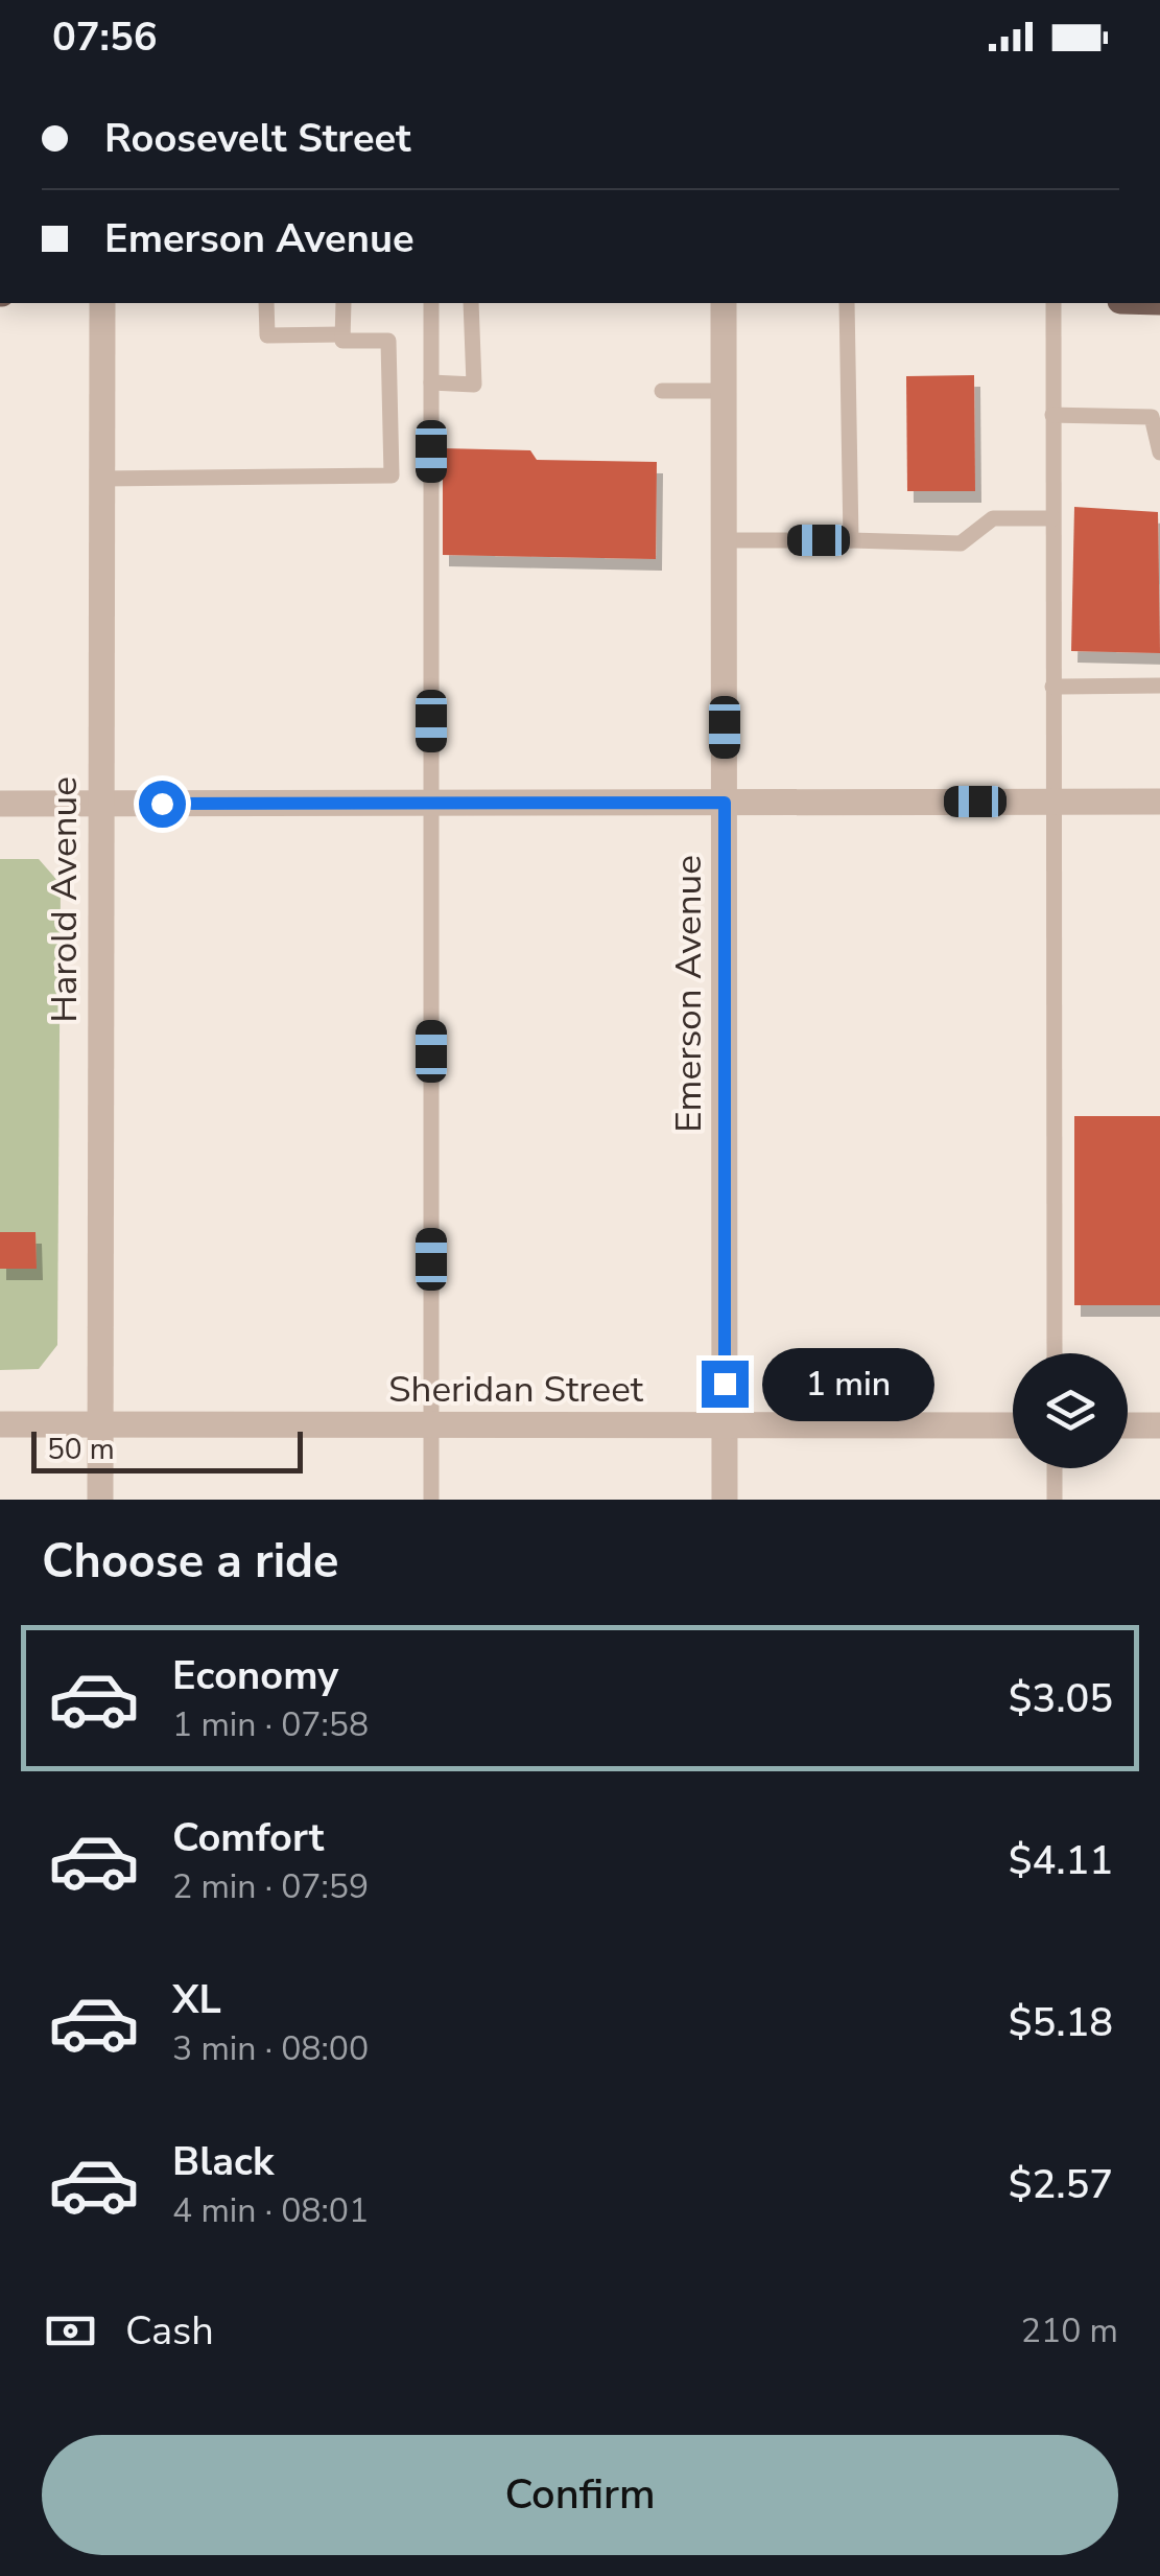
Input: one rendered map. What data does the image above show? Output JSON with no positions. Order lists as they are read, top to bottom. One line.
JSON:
{"streets":{"street":["Harold Avenue","Emerson Avenue","Sheridan Street"]},"crossings":[["Harold Avenue","Sheridan Street"],["Emerson Avenue","Sheridan Street"]],"scale_bar":"50 m","page":{"status":"07:56","banner":["Roosevelt Street","Emerson Avenue"],"bubble":"1 min","scale":"50 m","heading":"Choose a ride","list":[{"name":"Economy","note":"1 min · 07:58","value":"$3.05"},{"name":"Comfort","note":"2 min · 07:59","value":"$4.11"},{"name":"XL","note":"3 min · 08:00","value":"$5.18"},{"name":"Black","note":"4 min · 08:01","value":"$2.57"}],"pay":["Cash","210 m"],"buttons":"Confirm"}}
